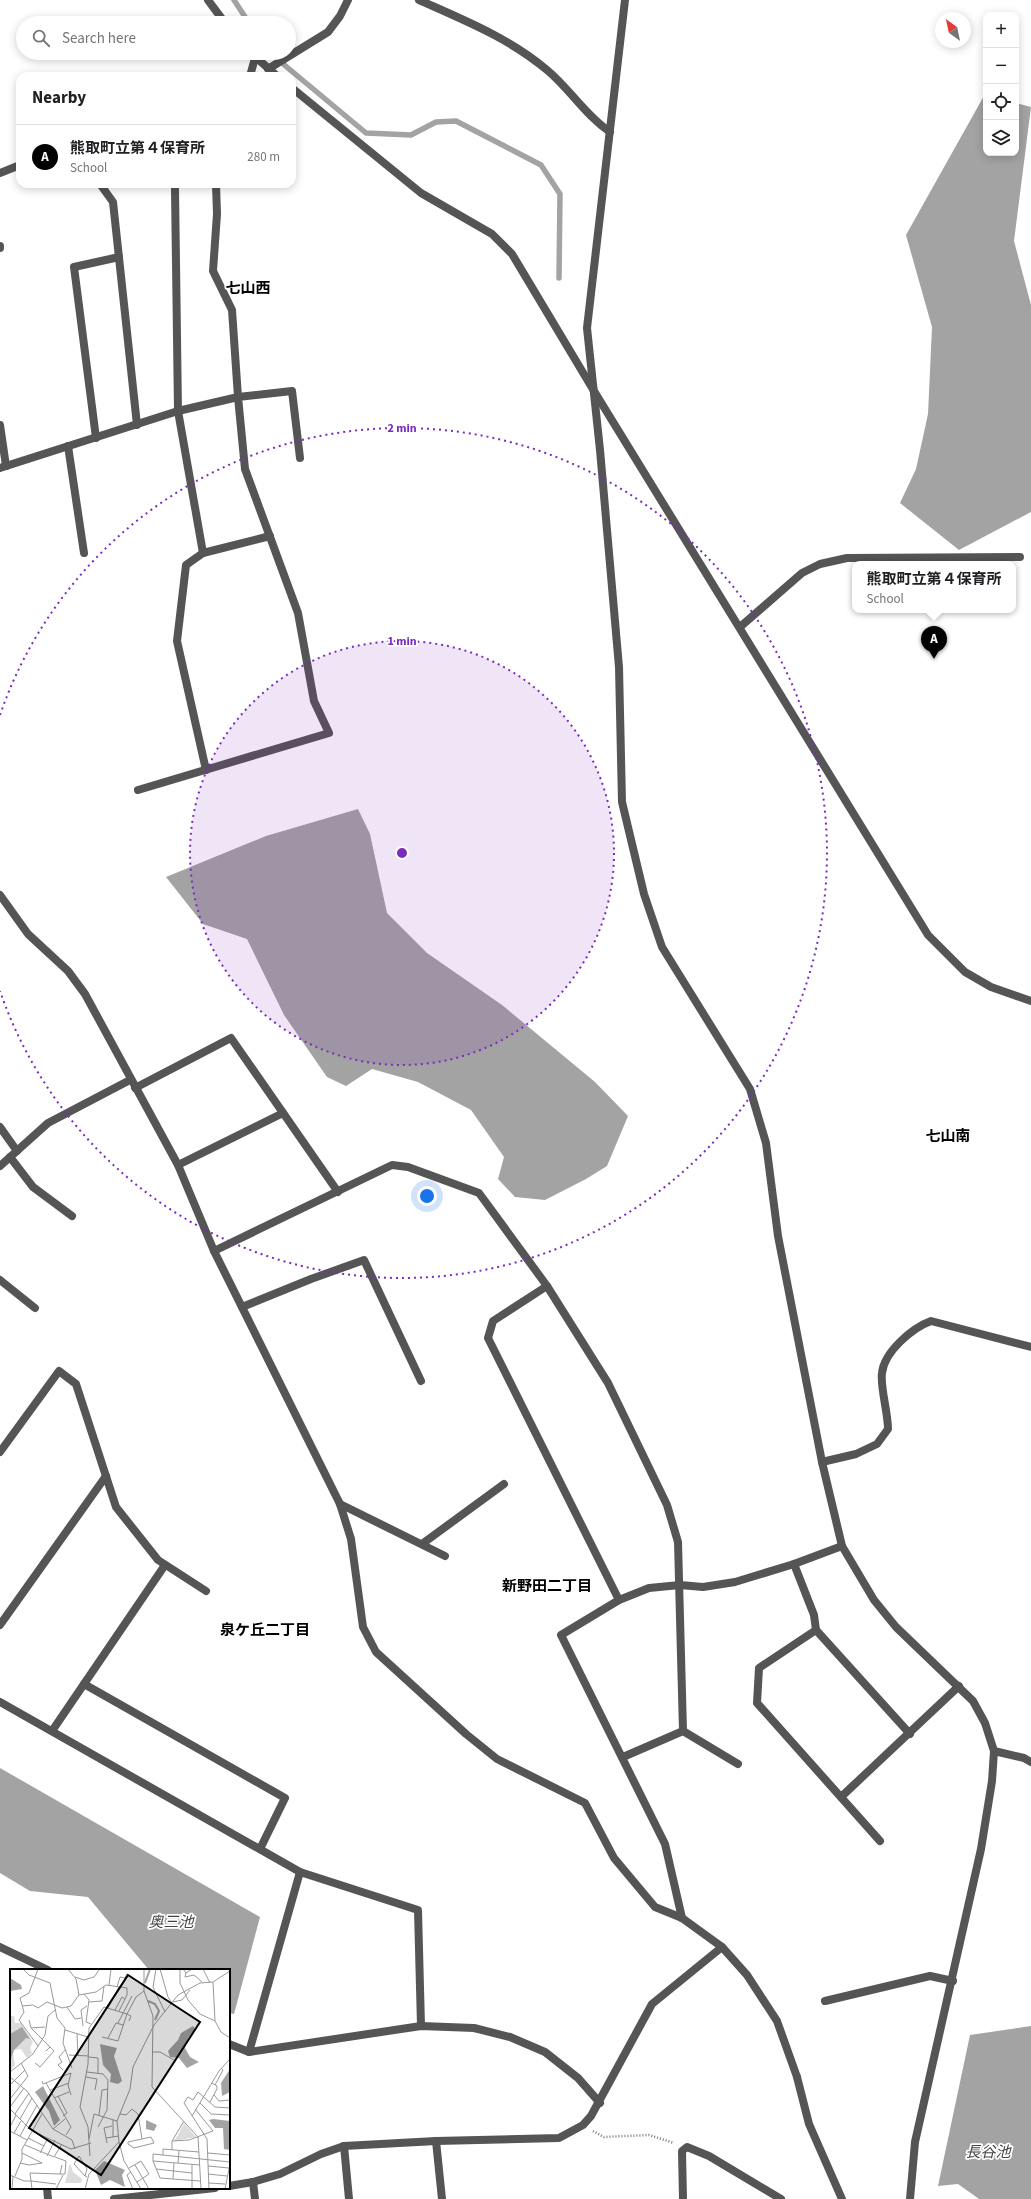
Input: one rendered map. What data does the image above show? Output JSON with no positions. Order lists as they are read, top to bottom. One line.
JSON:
{"districts":["七山西","七山南","新野田二丁目","泉ケ丘二丁目"],"water":["奥三池","長谷池"],"north":"top left","page":{"map_buttons":["+","−"],"search":"Search here","heading":"Nearby","list":[{"mark":"A","name":"熊取町立第４保育所","note":"School","value":"280 m"}],"popup":["熊取町立第４保育所","School"],"pins":"A"},"rings":["2 min","1 min"]}
